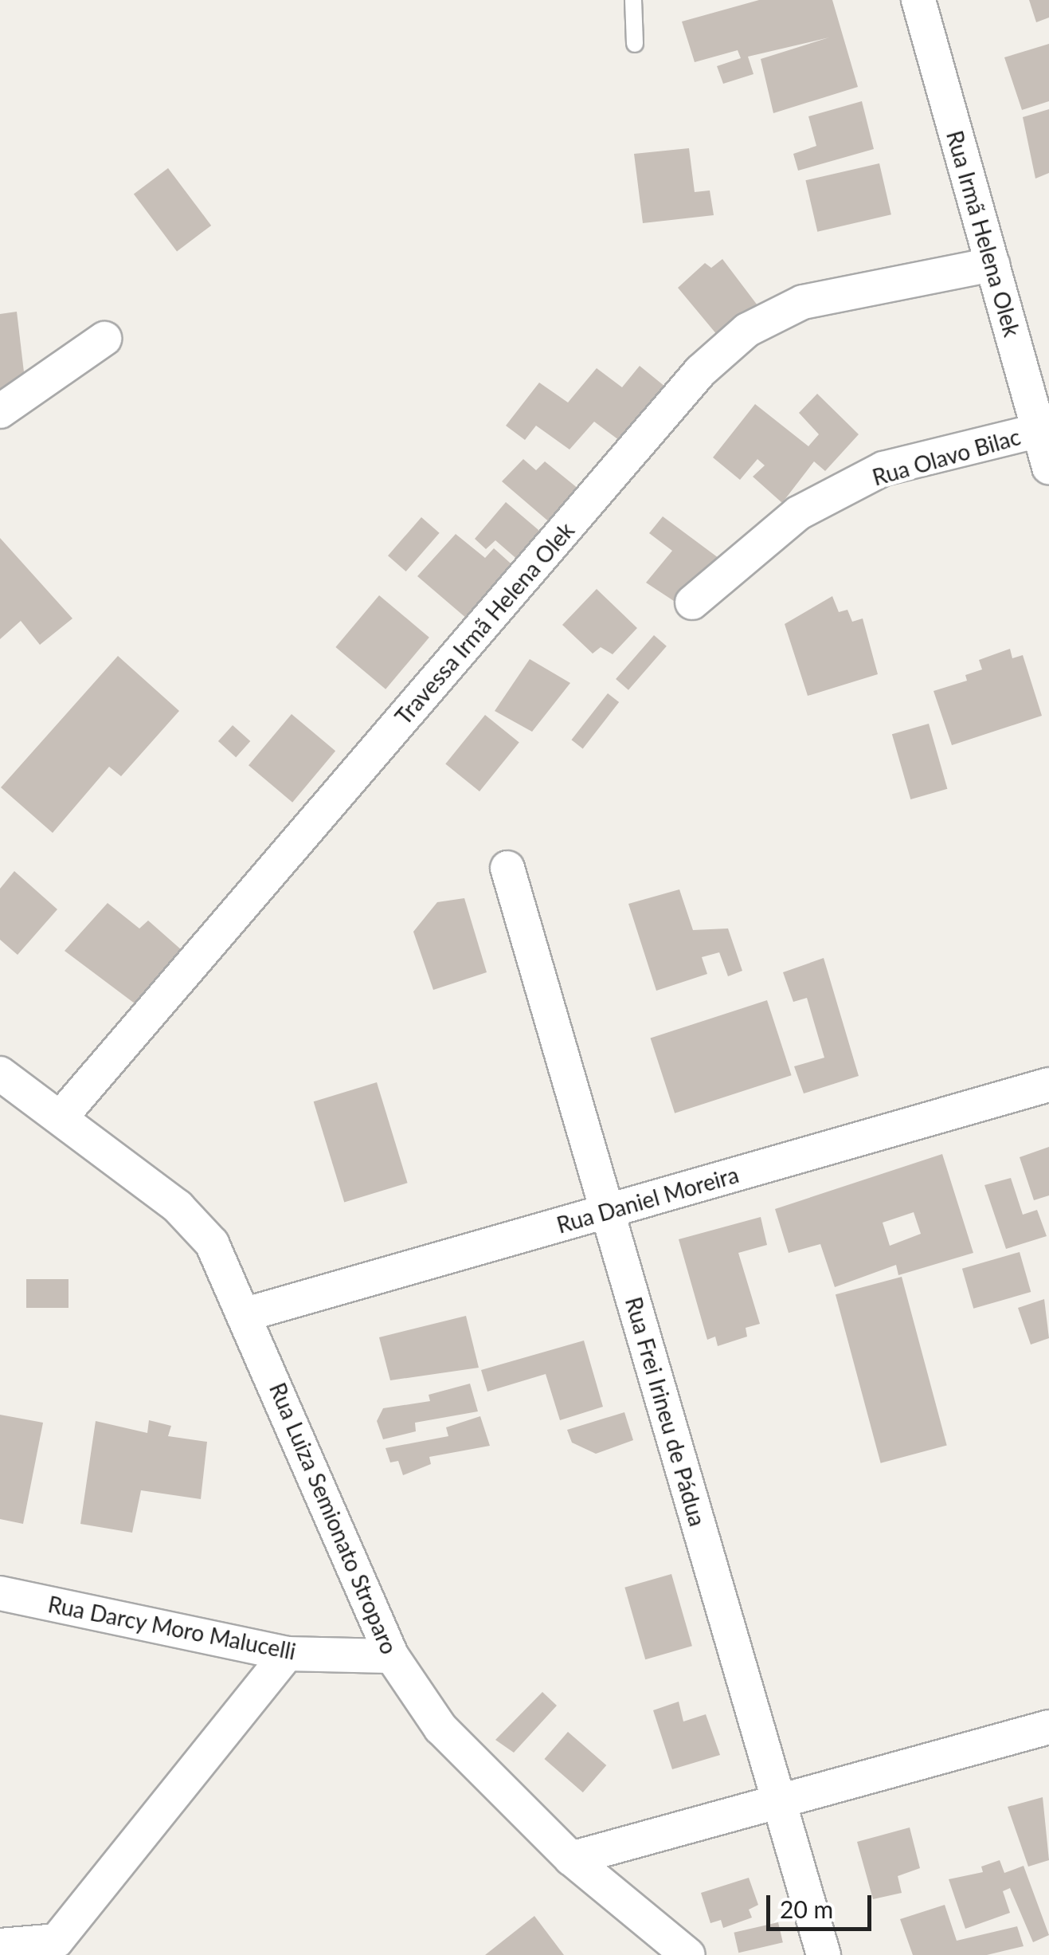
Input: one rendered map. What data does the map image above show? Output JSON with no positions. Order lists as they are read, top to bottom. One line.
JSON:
{"streets":{"street":["Rua Irmã Helena Olek","Rua Olavo Bilac","Travessa Irmã Helena Olek","Rua Daniel Moreira","Rua Frei Irineu de Pádua","Rua Luiza Semionato Stroparo","Rua Darcy Moro Malucelli"]},"crossings":[["Rua Irmã Helena Olek","Rua Olavo Bilac"],["Rua Irmã Helena Olek","Travessa Irmã Helena Olek"],["Travessa Irmã Helena Olek","Rua Luiza Semionato Stroparo"],["Rua Daniel Moreira","Rua Frei Irineu de Pádua"],["Rua Daniel Moreira","Rua Luiza Semionato Stroparo"],["Rua Luiza Semionato Stroparo","Rua Darcy Moro Malucelli"]],"scale_bar":"20 m"}
